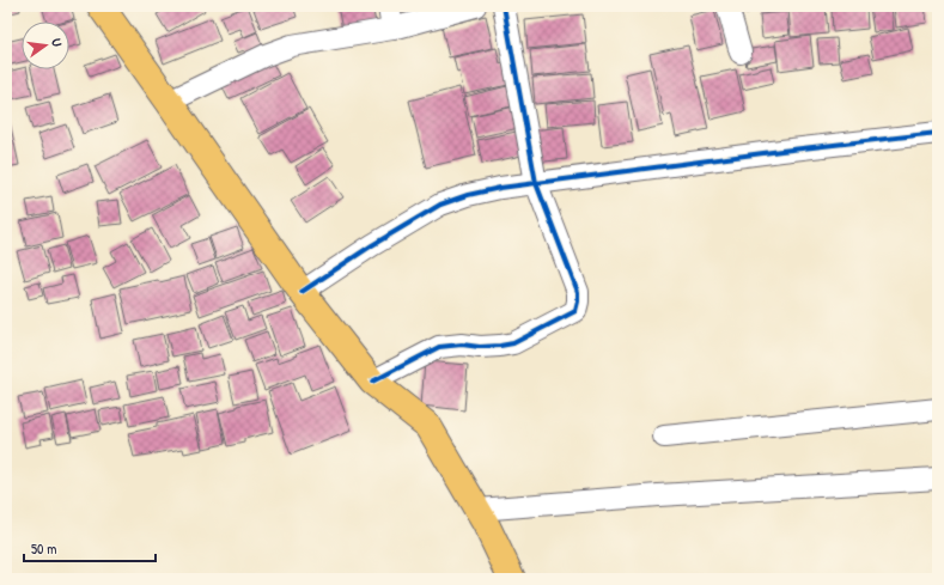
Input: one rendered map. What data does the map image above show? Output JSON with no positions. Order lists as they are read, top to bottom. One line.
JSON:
{"scale_bar":"50 m","north":"right"}
